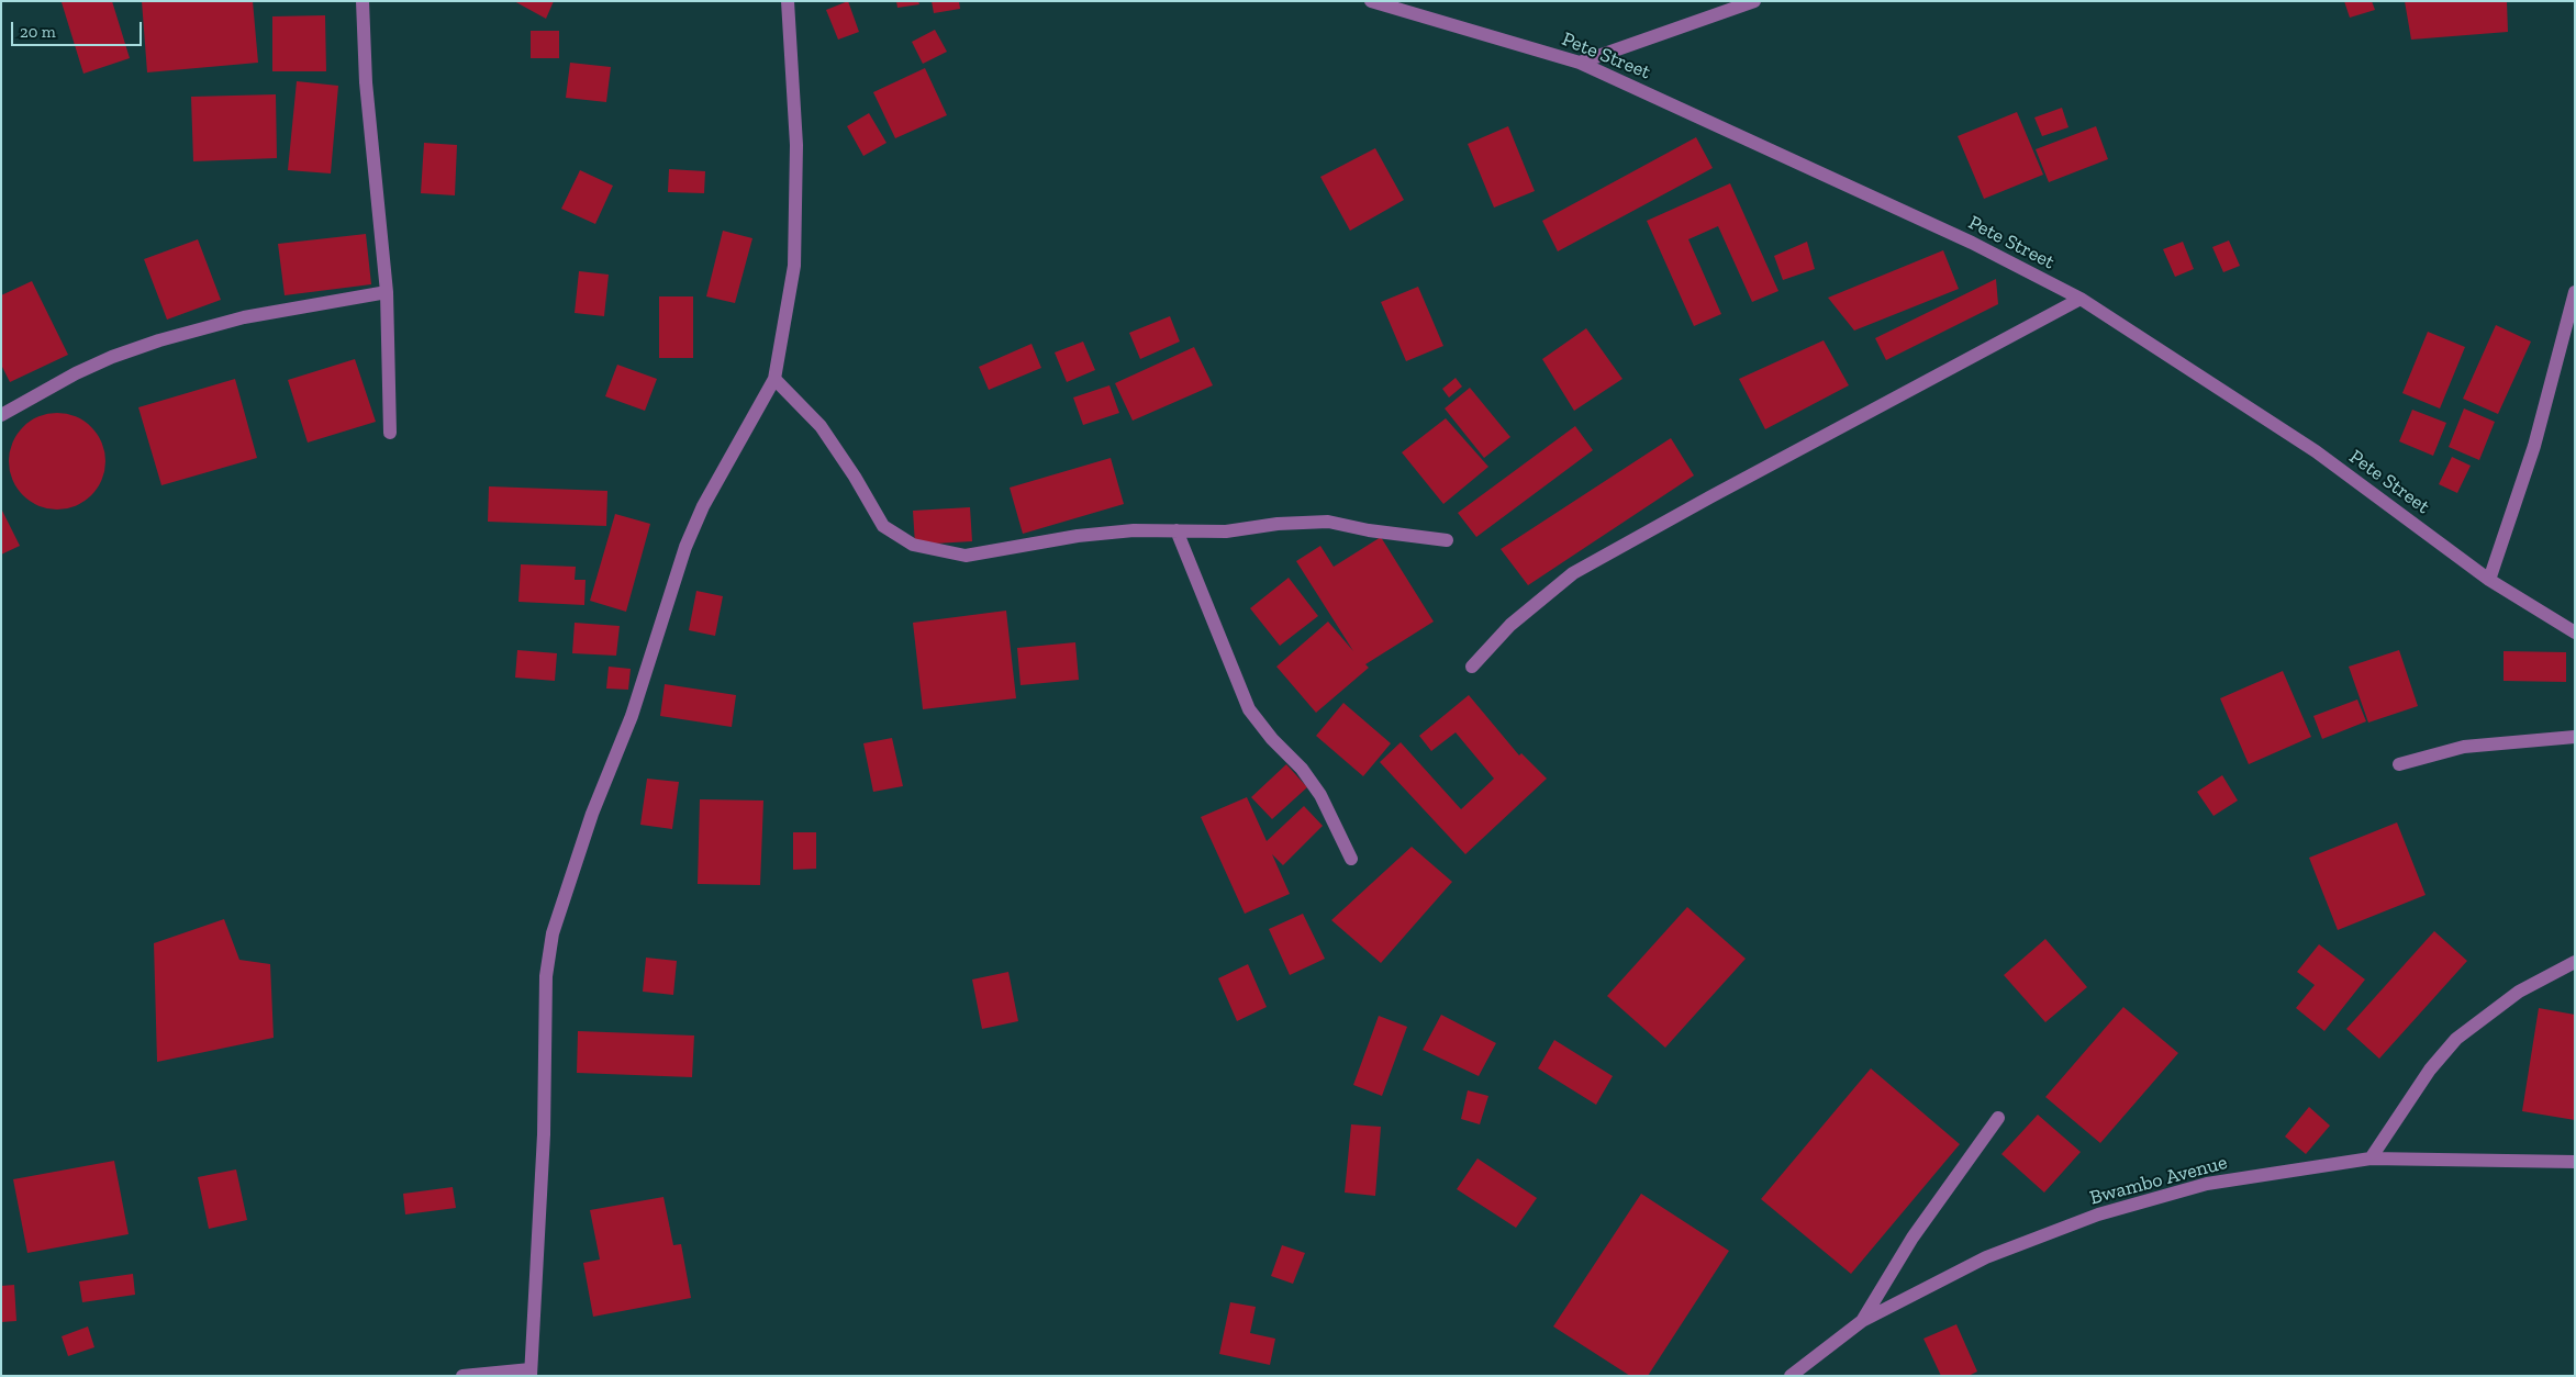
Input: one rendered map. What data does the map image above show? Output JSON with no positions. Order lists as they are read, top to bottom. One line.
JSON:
{"streets":{"street":["Pete Street","Bwambo Avenue"]},"scale_bar":"20 m"}
